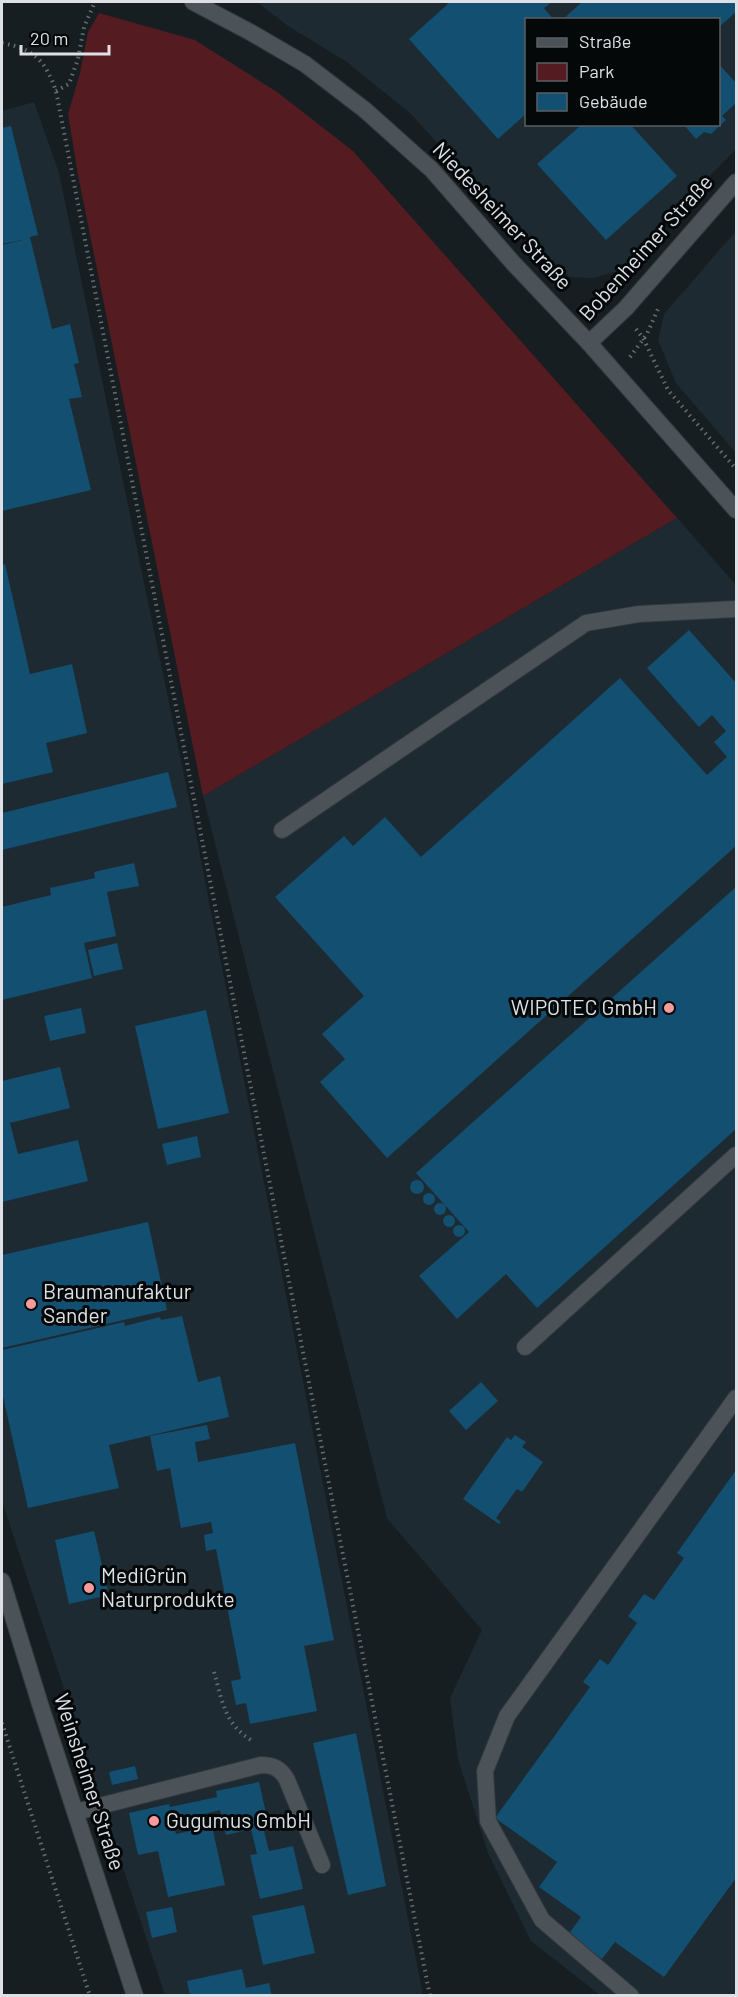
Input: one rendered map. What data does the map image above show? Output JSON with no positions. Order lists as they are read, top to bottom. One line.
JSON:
{"streets":{"street":["Niedesheimer Straße","Bobenheimer Straße","Weinsheimer Straße"]},"crossings":[["Niedesheimer Straße","Bobenheimer Straße"]],"places":["WIPOTEC GmbH","Braumanufaktur Sander","MediGrün Naturprodukte","Gugumus GmbH"],"legend":["Straße","Park","Gebäude"],"scale_bar":"20 m"}
